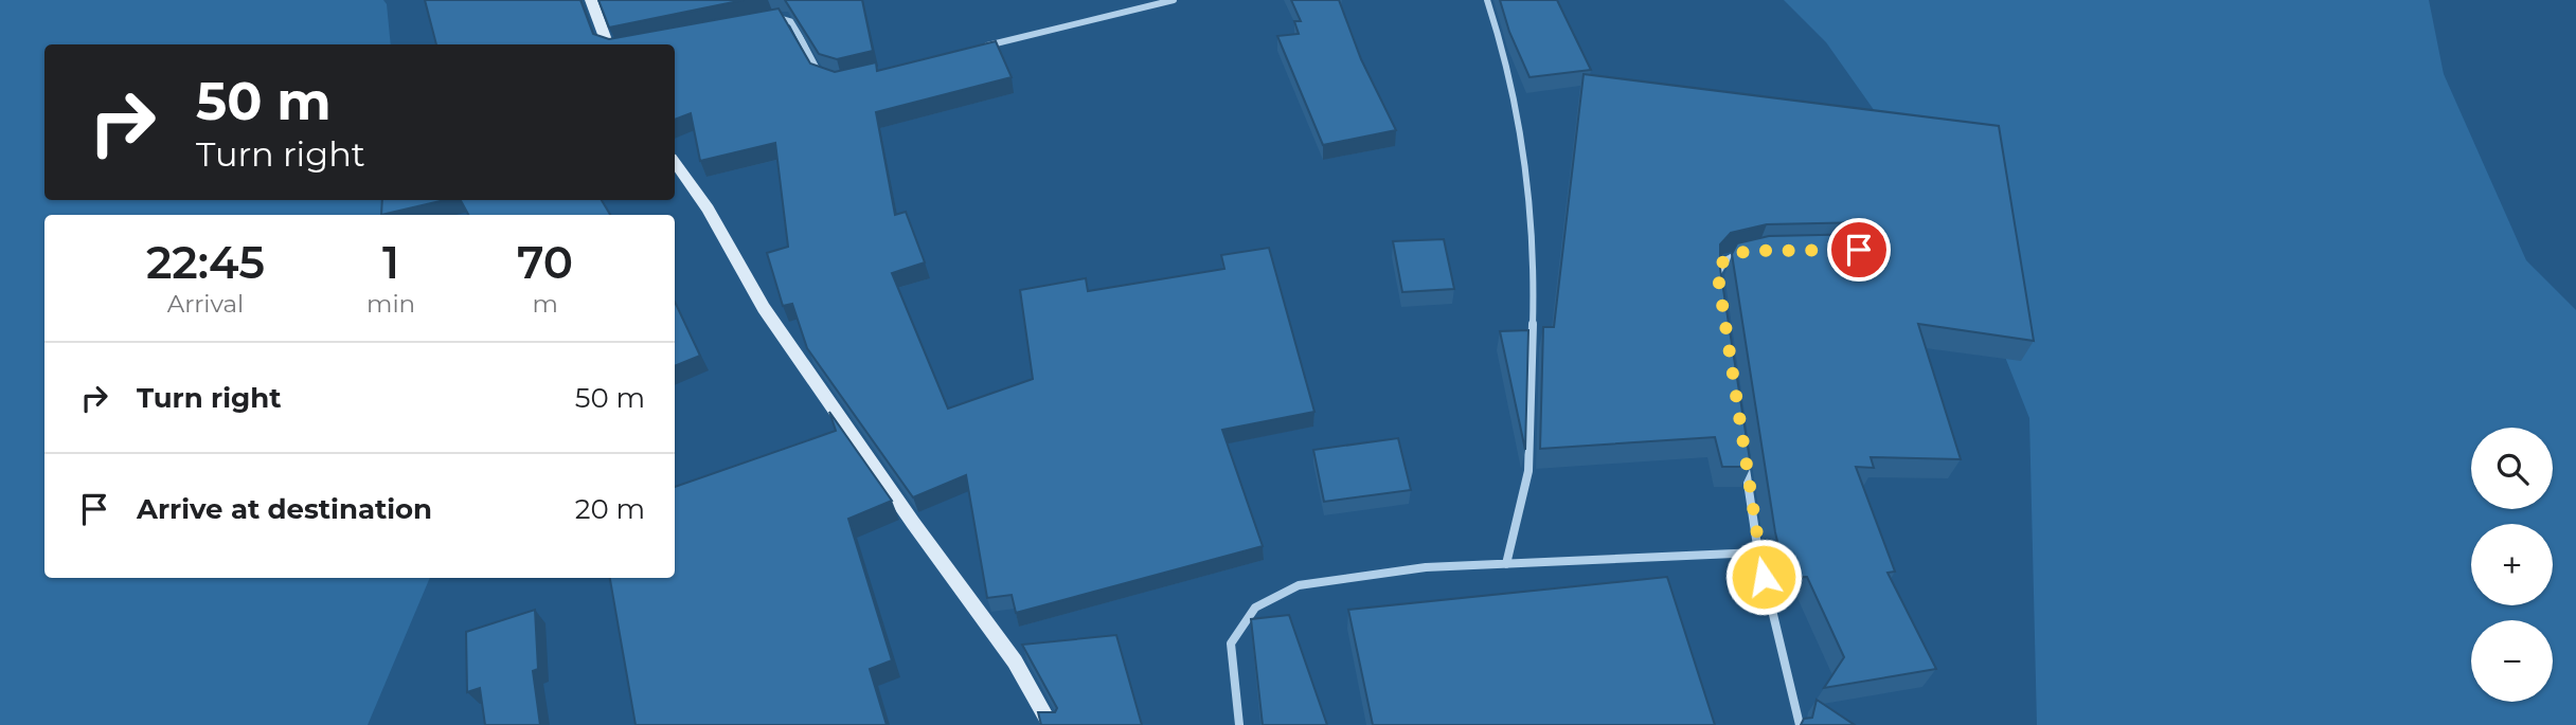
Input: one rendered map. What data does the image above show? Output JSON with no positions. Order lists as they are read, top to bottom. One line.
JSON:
{"page":{"turn":["50 m","Turn right"],"eta":["22:45","Arrival","1","min","70","m"],"list":[{"name":"Turn right","value":"50 m"},{"name":"Arrive at destination","value":"20 m"}],"map_buttons":["+","−"]}}
